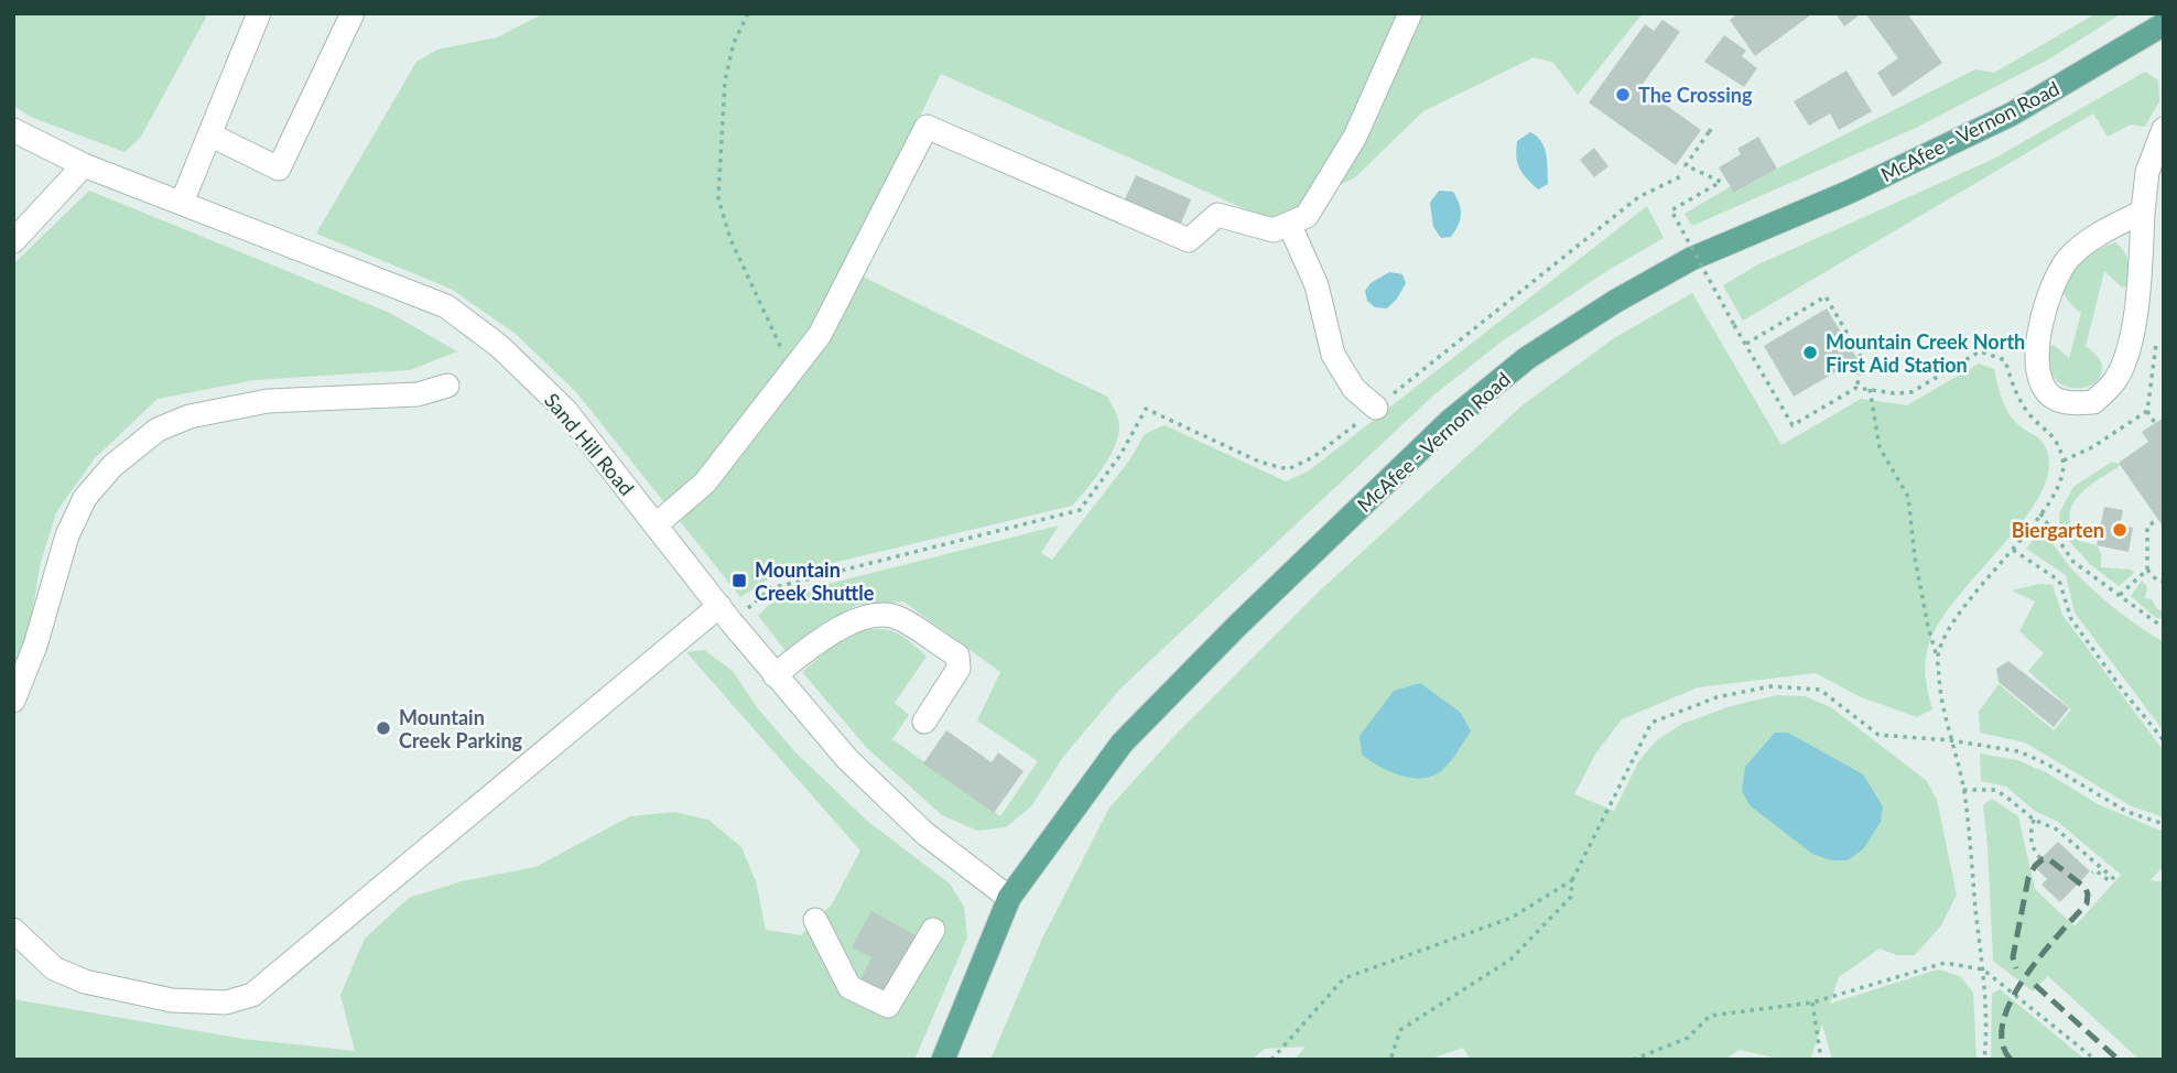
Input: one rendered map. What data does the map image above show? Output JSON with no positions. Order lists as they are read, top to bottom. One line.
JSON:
{"streets":{"main road":["McAfee - Vernon Road"],"street":["Sand Hill Road"]},"crossings":[["McAfee - Vernon Road","Sand Hill Road"]],"places":{"other":["The Crossing","Mountain Creek North First Aid Station","Biergarten","Mountain Creek Parking"],"transit":["Mountain Creek Shuttle"]}}
